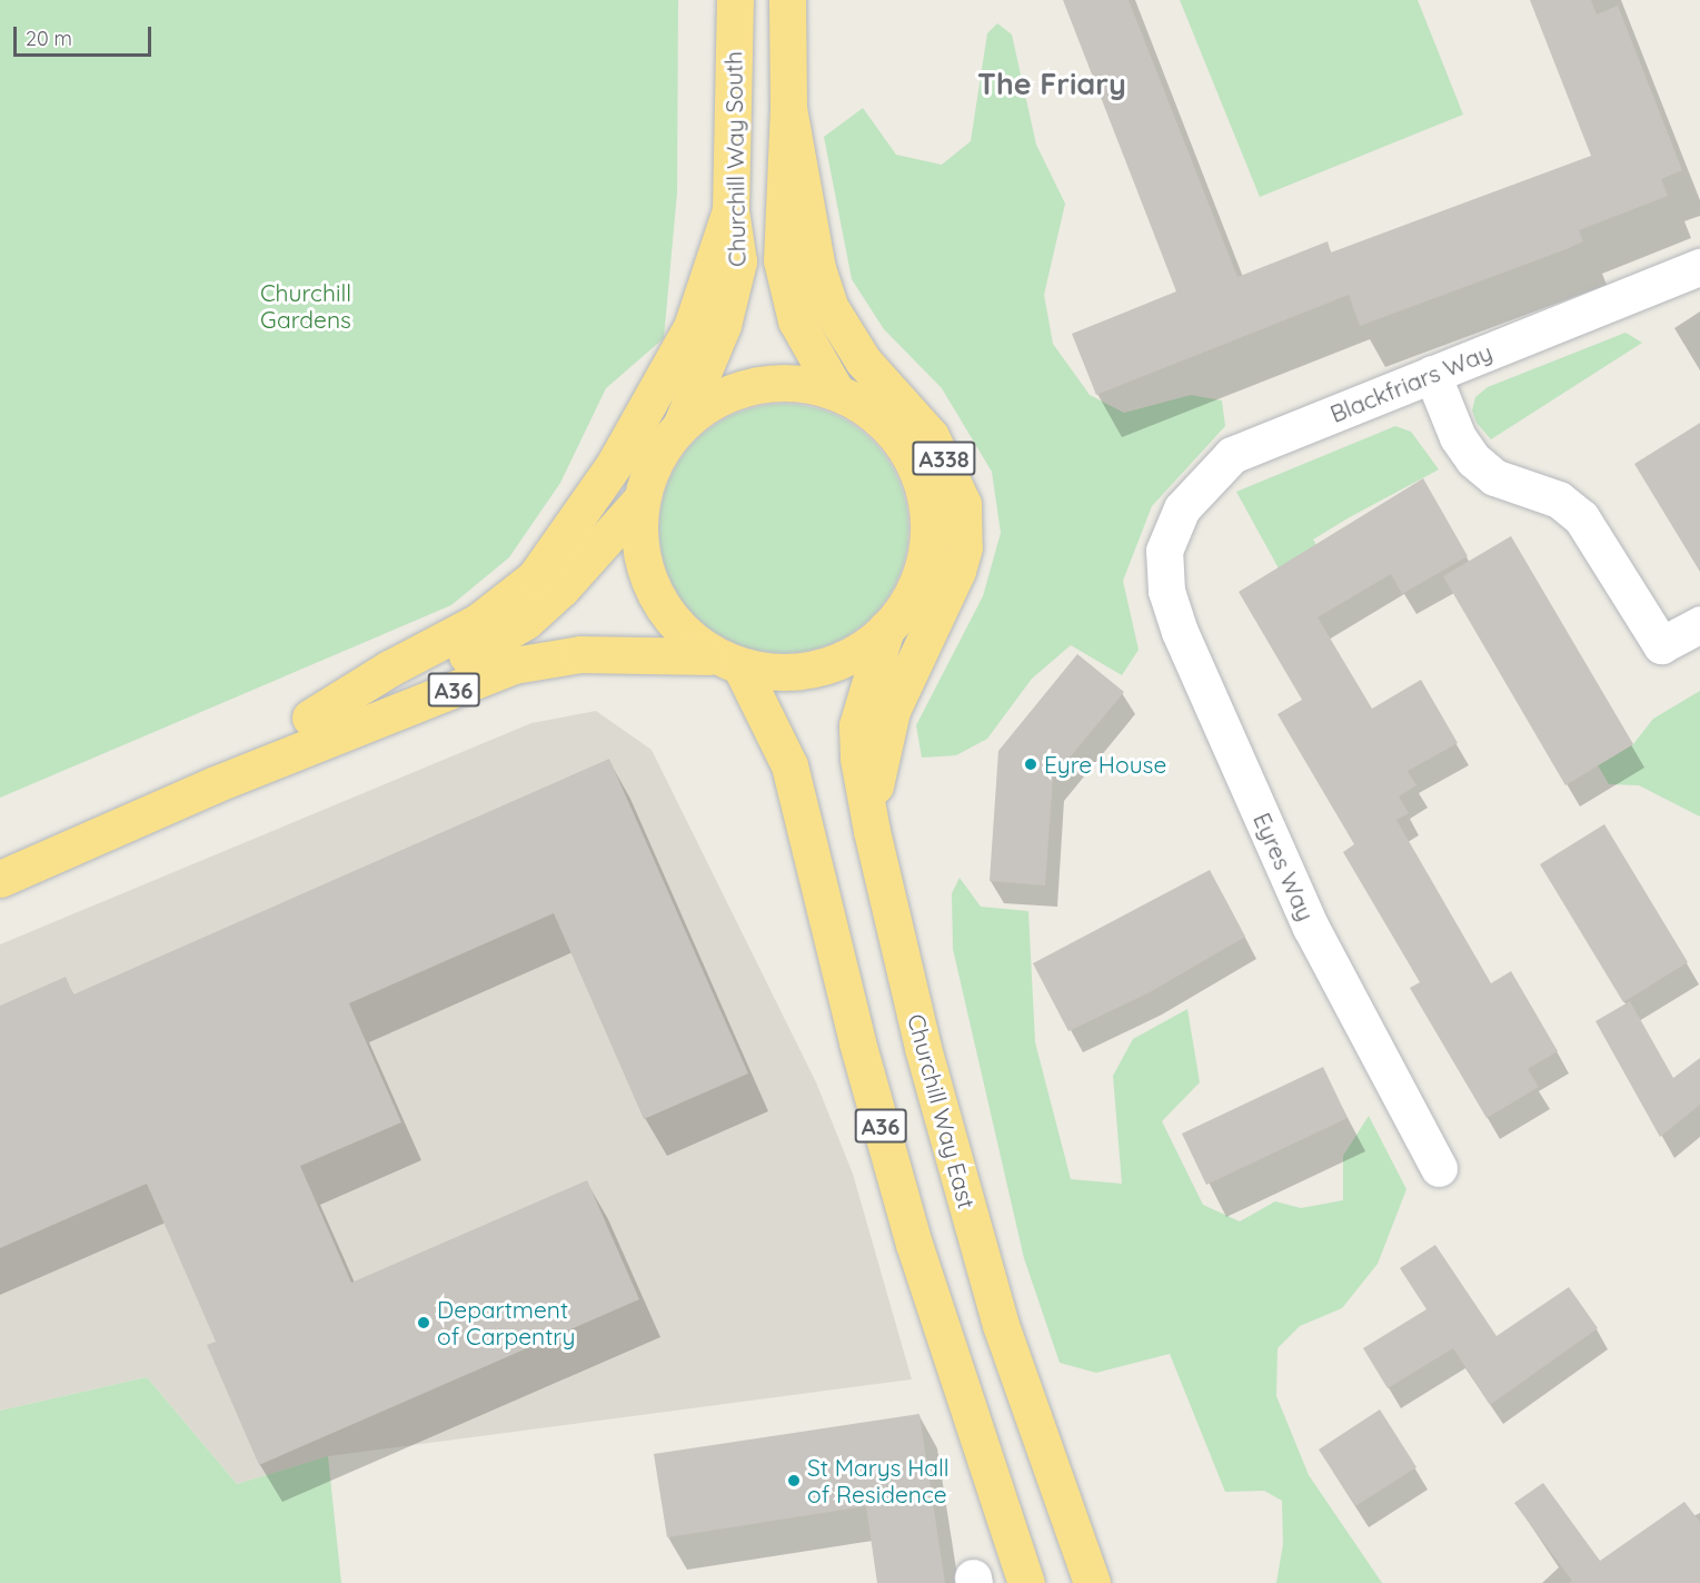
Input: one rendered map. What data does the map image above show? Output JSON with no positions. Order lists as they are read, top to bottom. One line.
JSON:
{"streets":{"highway":["Churchill Way South","A338","A36","Churchill Way East"],"street":["Blackfriars Way","Eyres Way"]},"crossings":[["Churchill Way South","A338"],["Churchill Way South","A36"],["Blackfriars Way","Eyres Way"],["A338","Churchill Way East"],["A36","Churchill Way East"]],"districts":["The Friary"],"parks":["Churchill Gardens"],"places":["Eyre House","Department of Carpentry","St Marys Hall of Residence"],"scale_bar":"20 m"}
